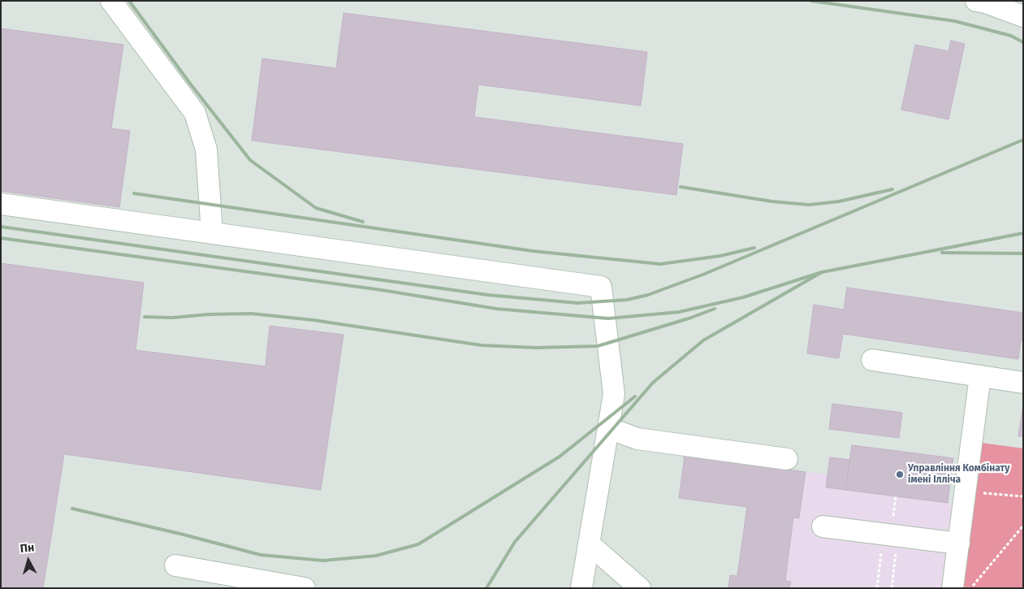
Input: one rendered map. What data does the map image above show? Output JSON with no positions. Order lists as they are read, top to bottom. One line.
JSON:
{"places":["Управління Комбінату імені Ілліча"],"north":"top"}
